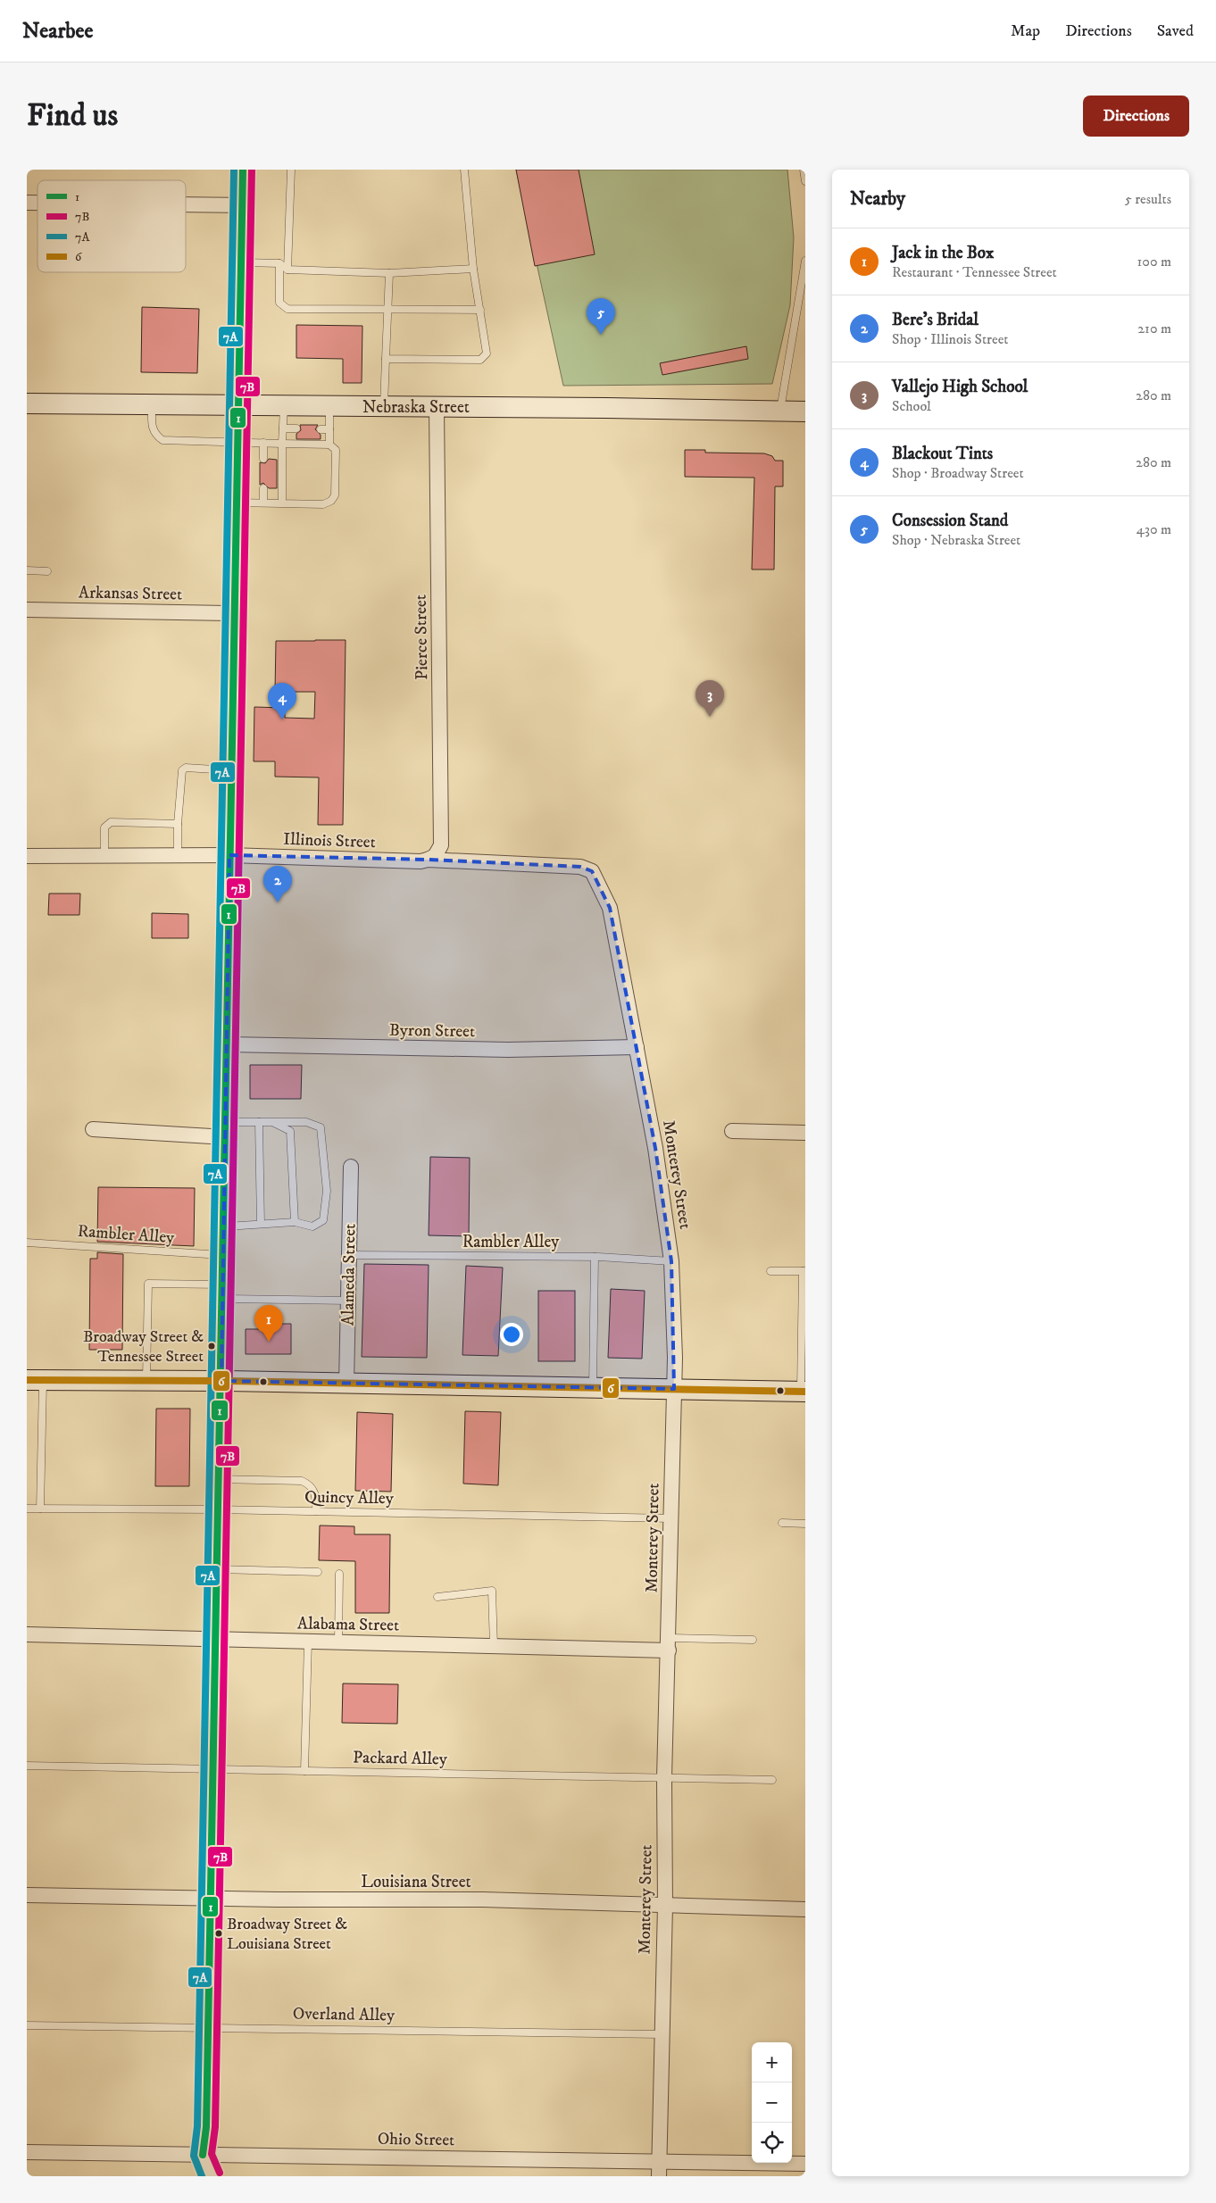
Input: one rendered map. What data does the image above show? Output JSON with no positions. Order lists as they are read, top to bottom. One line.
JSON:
{"streets":{"main road":["Nebraska Street"],"street":["Arkansas Street","Pierce Street","Illinois Street","Byron Street","Monterey Street","Alameda Street","Alabama Street","Louisiana Street","Ohio Street"],"lane":["Rambler Alley","Quincy Alley","Packard Alley","Overland Alley"]},"crossings":[["Nebraska Street","Pierce Street"],["Pierce Street","Illinois Street"],["Illinois Street","Monterey Street"],["Byron Street","Monterey Street"],["Monterey Street","Rambler Alley"],["Monterey Street","Quincy Alley"],["Monterey Street","Alabama Street"],["Monterey Street","Packard Alley"],["Monterey Street","Louisiana Street"],["Monterey Street","Overland Alley"],["Monterey Street","Ohio Street"],["Rambler Alley","Alameda Street"]],"places":["Broadway Street & Tennessee Street","Broadway Street & Louisiana Street"],"lines":["transit line 1","transit line 7B","transit line 7A","transit line 6"],"legend":["1","7B","7A","6"],"page":{"header":"Nearbee","nav":["Map","Directions","Saved"],"buttons":"Directions","title":"Find us","heading":["Nearby","5 results"],"list":[{"mark":"1","name":"Jack in the Box","note":"Restaurant · Tennessee Street","value":"100 m"},{"mark":"2","name":"Bere's Bridal","note":"Shop · Illinois Street","value":"210 m"},{"mark":"3","name":"Vallejo High School","note":"School","value":"280 m"},{"mark":"4","name":"Blackout Tints","note":"Shop · Broadway Street","value":"280 m"},{"mark":"5","name":"Consession Stand","note":"Shop · Nebraska Street","value":"430 m"}],"pins":["5","3","4","2","1"],"map_buttons":["+","−"]}}
